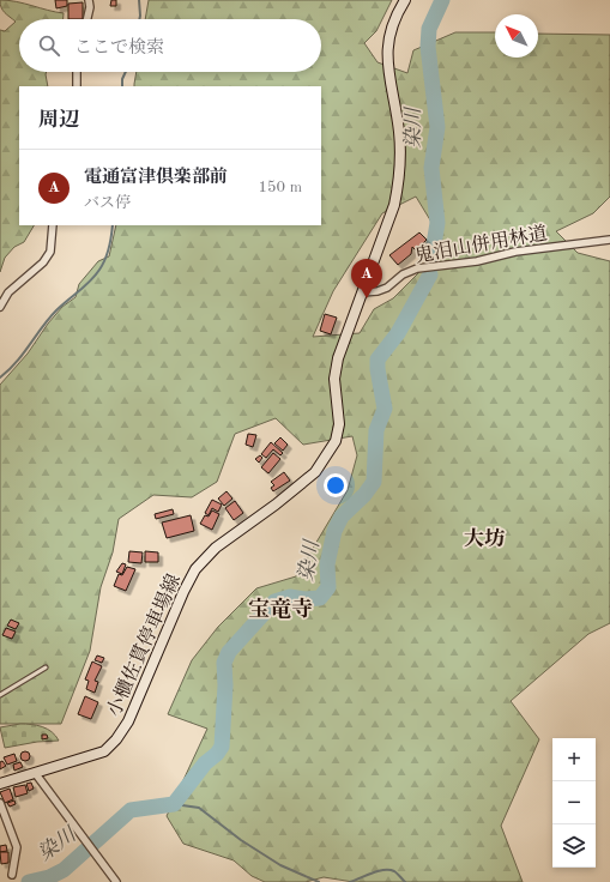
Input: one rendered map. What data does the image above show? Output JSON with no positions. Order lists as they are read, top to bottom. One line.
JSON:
{"streets":{"main road":["小櫃佐貫停車場線"],"street":["鬼泪山併用林道"]},"crossings":[["鬼泪山併用林道","小櫃佐貫停車場線"]],"districts":["大坊","宝竜寺"],"water":["染川"],"north":"top left","page":{"search":"ここで検索","heading":"周辺","list":[{"mark":"A","name":"電通富津倶楽部前","note":"バス停","value":"150 m"}],"pins":"A","map_buttons":["+","−"]}}
